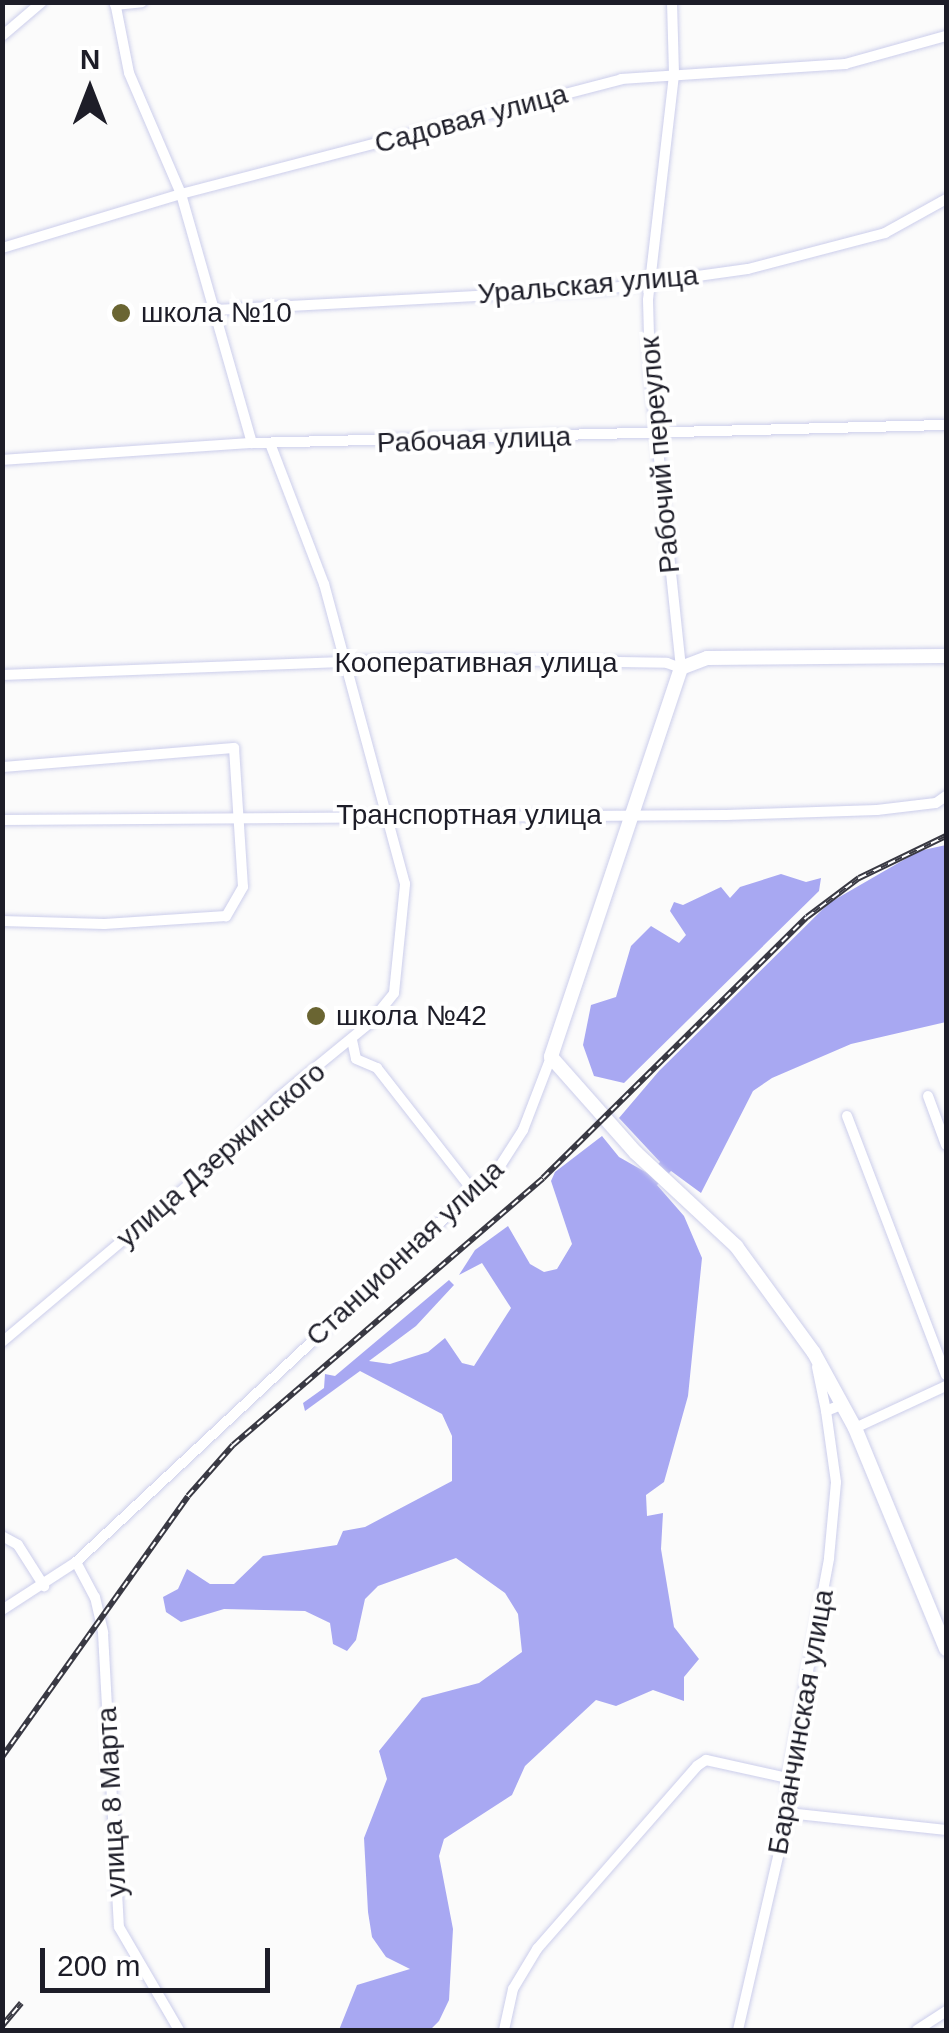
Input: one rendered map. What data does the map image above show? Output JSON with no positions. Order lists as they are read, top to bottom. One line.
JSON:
{"streets":{"main road":["Кооперативная улица","Станционная улица"],"street":["Садовая улица","Уральская улица","Рабочая улица","Рабочий переулок","Транспортная улица","улица Дзержинского","Баранчинская улица","улица 8 Марта"]},"crossings":[["Садовая улица","Рабочий переулок"],["Уральская улица","Рабочий переулок"],["Рабочая улица","Рабочий переулок"],["Рабочая улица","улица Дзержинского"],["Рабочий переулок","Кооперативная улица"],["Рабочий переулок","Станционная улица"],["Кооперативная улица","улица Дзержинского"],["Кооперативная улица","Станционная улица"],["Транспортная улица","улица Дзержинского"],["Транспортная улица","Станционная улица"],["Станционная улица","улица 8 Марта"]],"places":["школа №10","школа №42"],"scale_bar":"200 m","north":"top"}
